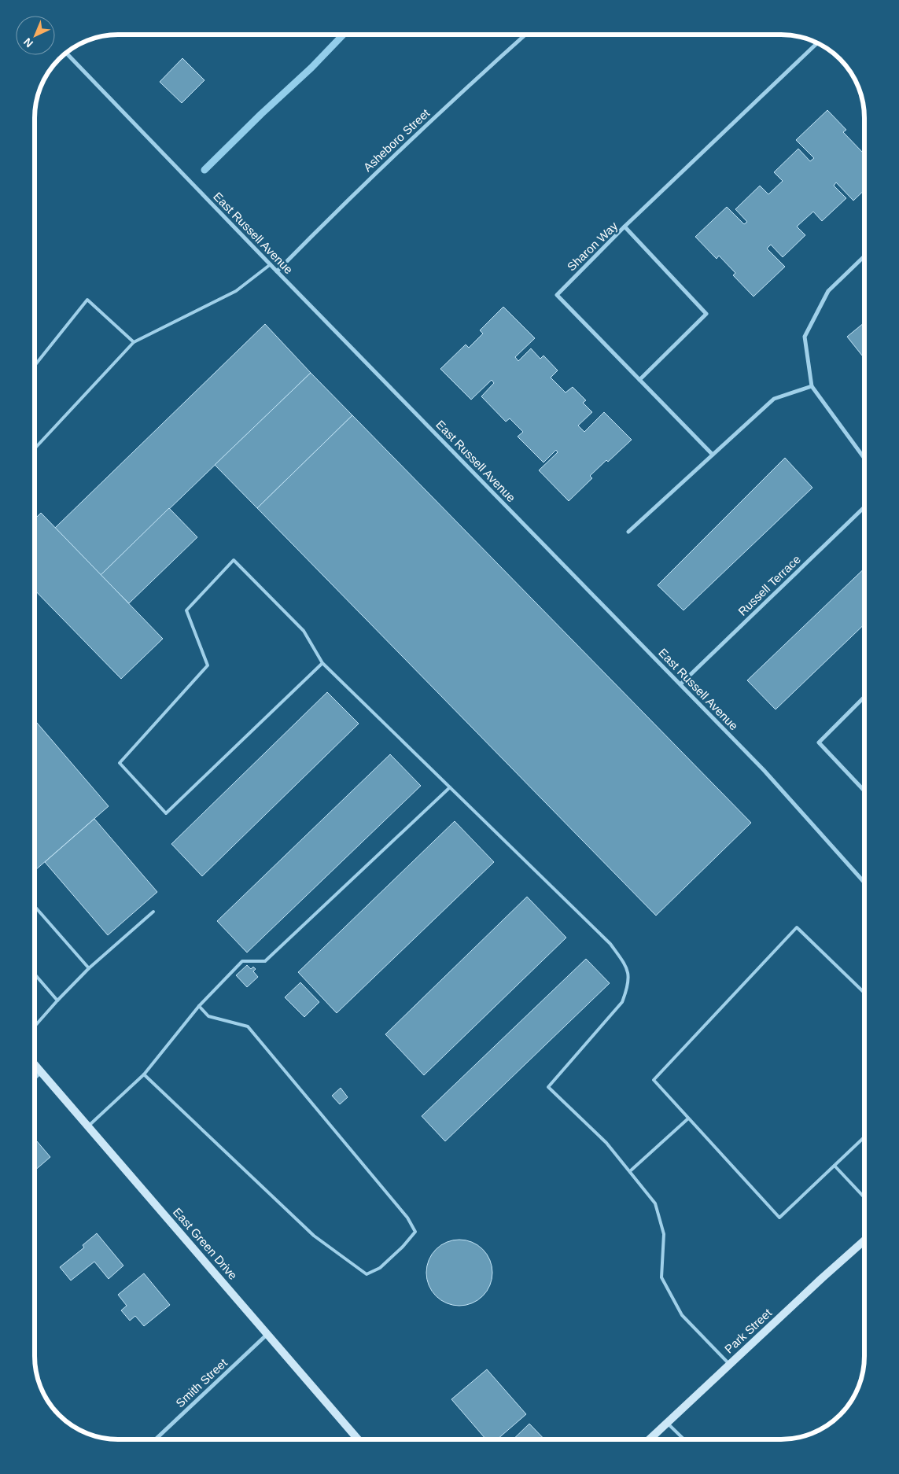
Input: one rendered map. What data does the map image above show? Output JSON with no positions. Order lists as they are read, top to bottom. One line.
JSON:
{"streets":{"main road":["East Green Drive","Park Street"],"street":["Asheboro Street","East Russell Avenue","Sharon Way","Russell Terrace","Smith Street"]},"crossings":[["Asheboro Street","East Russell Avenue"],["East Russell Avenue","Russell Terrace"],["East Green Drive","Smith Street"]],"north":"bottom left"}
